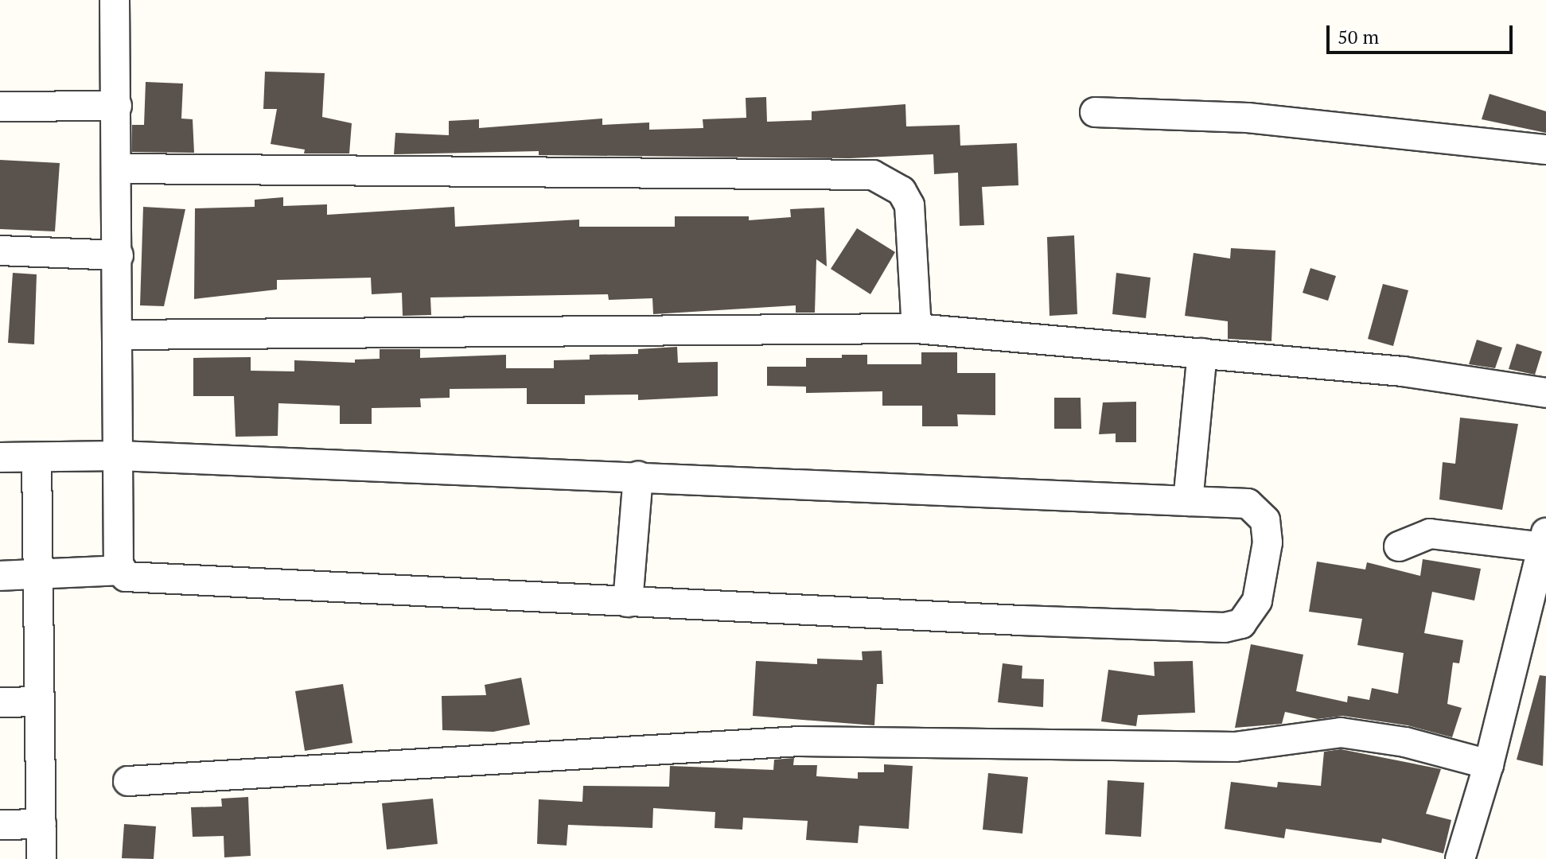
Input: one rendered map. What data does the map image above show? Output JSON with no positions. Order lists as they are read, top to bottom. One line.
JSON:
{"scale_bar":"50 m"}
